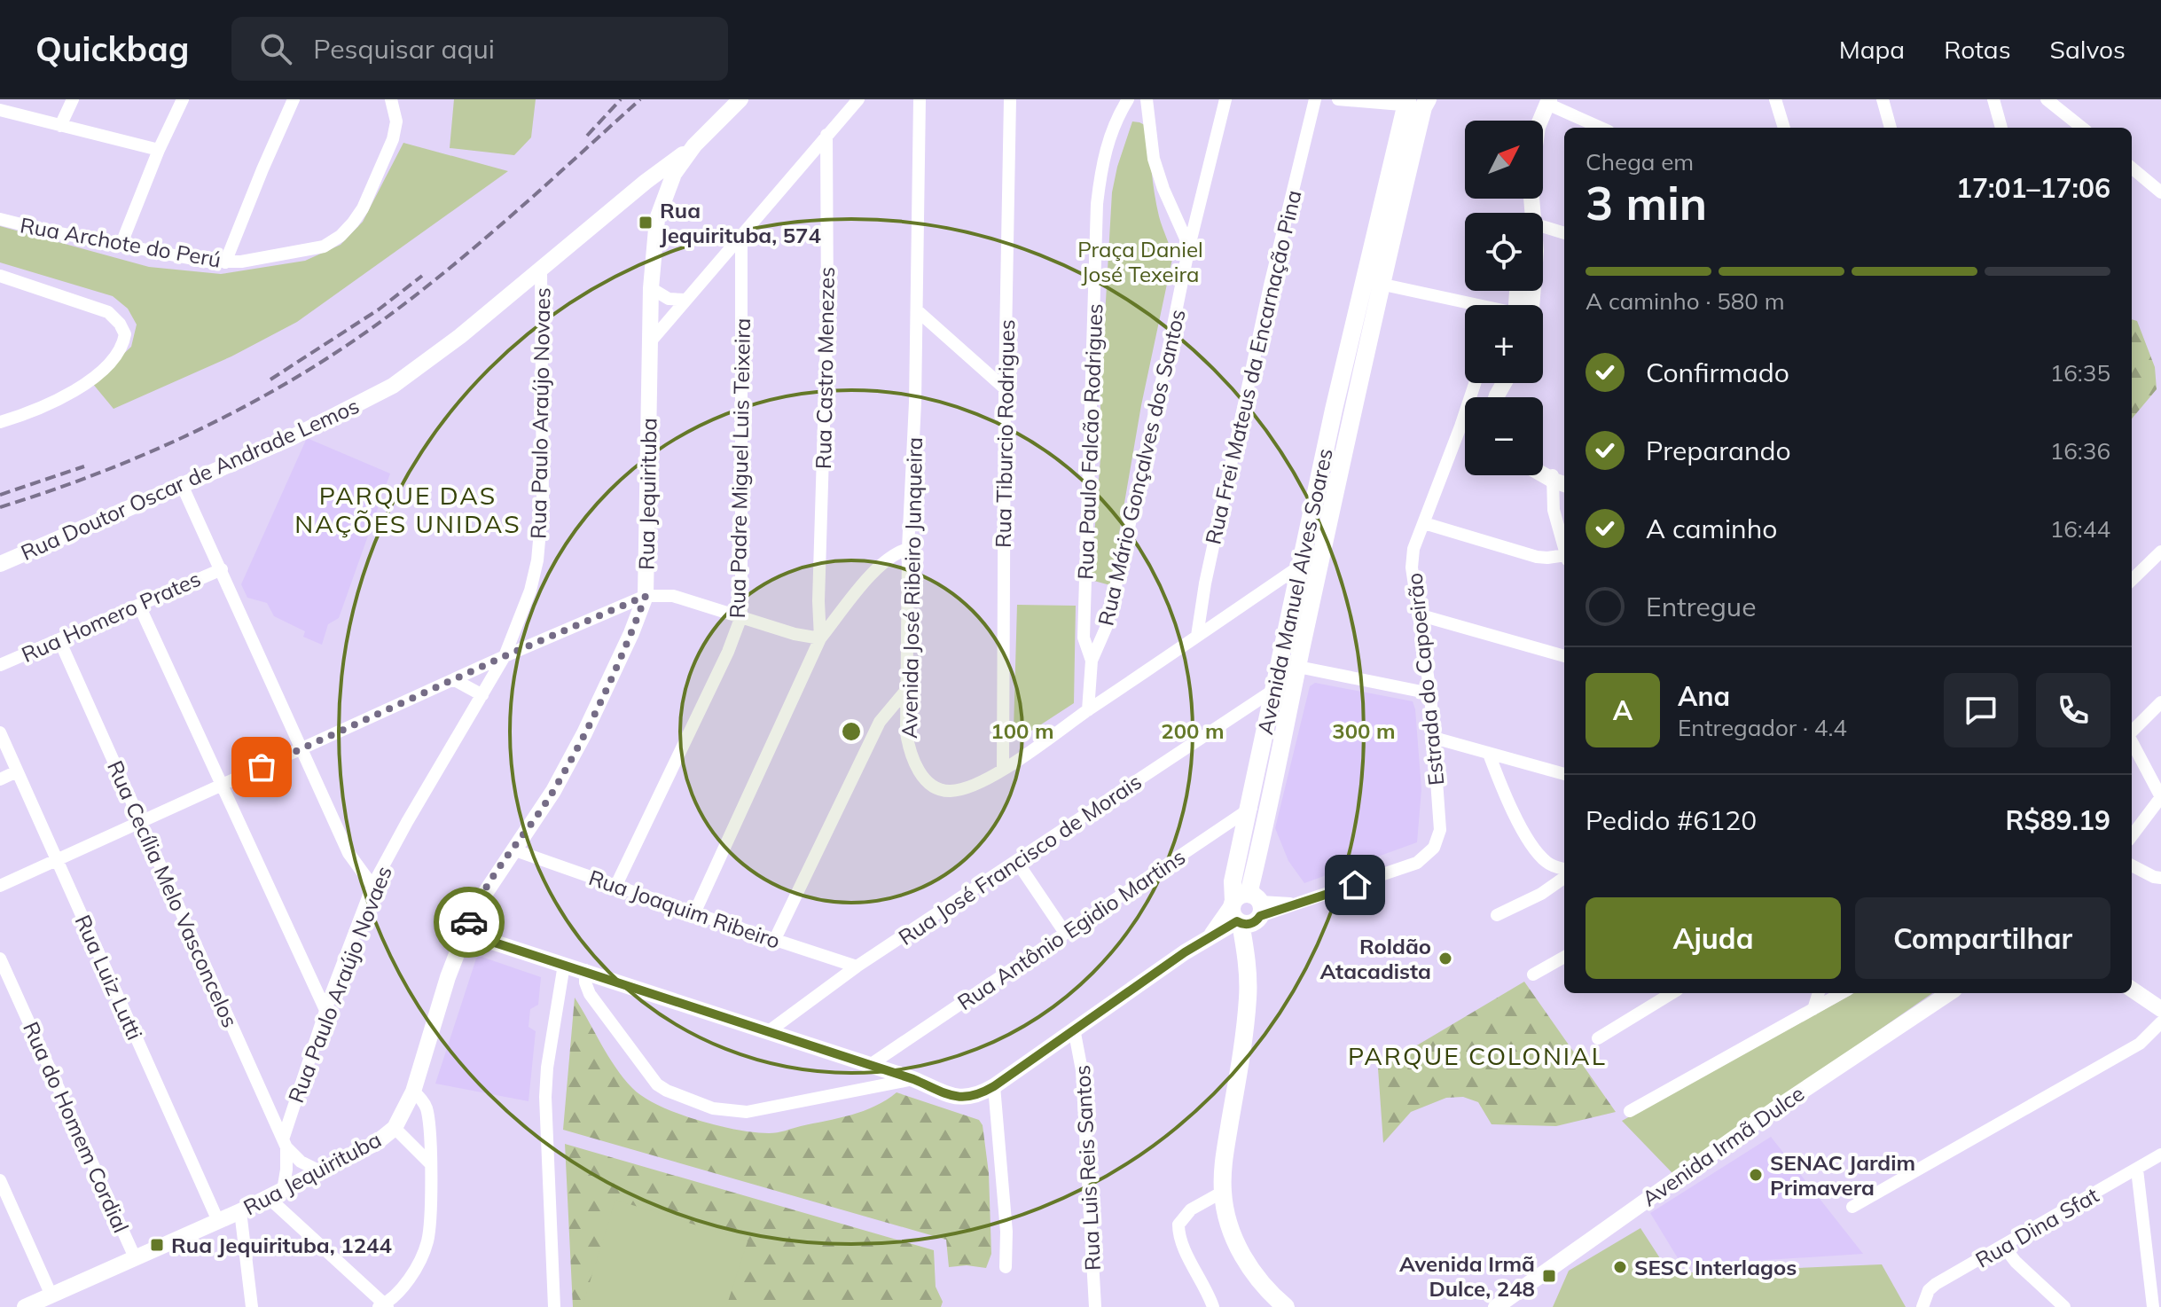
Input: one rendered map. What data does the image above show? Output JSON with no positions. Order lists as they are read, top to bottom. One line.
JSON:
{"streets":{"main road":["Avenida Manuel Alves Soares"],"street":["Rua Archote do Perú","Rua Frei Mateus da Encarnação Pina","Rua Castro Menezes","Rua Paulo Araújo Novaes","Rua Tiburcio Rodrigues","Rua Paulo Falcão Rodrigues","Rua Mário Gonçalves dos Santos","Rua Padre Miguel Luis Teixeira","Rua Doutor Oscar de Andrade Lemos","Rua Jequirituba","Avenida José Ribeiro Junqueira","Rua Homero Prates","Estrada do Capoeirão","Rua José Francisco de Morais","Rua Cecília Melo Vasconcelos","Rua Joaquim Ribeiro","Rua Antônio Egidio Martins","Rua Luiz Lutti","Rua do Homem Cordial","Avenida Irmã Dulce","Rua Luis Reis Santos","Rua Dina Sfat"]},"crossings":[["Rua Frei Mateus da Encarnação Pina","Avenida José Ribeiro Junqueira"],["Rua Paulo Araújo Novaes","Rua Doutor Oscar de Andrade Lemos"],["Rua Paulo Araújo Novaes","Rua Cecília Melo Vasconcelos"],["Rua Tiburcio Rodrigues","Avenida José Ribeiro Junqueira"],["Rua Paulo Falcão Rodrigues","Rua Mário Gonçalves dos Santos"],["Rua Mário Gonçalves dos Santos","Avenida José Ribeiro Junqueira"],["Rua Padre Miguel Luis Teixeira","Rua Joaquim Ribeiro"],["Rua Doutor Oscar de Andrade Lemos","Rua Jequirituba"],["Rua Jequirituba","Rua Cecília Melo Vasconcelos"],["Rua Jequirituba","Rua Joaquim Ribeiro"],["Rua Jequirituba","Rua Luiz Lutti"],["Rua Jequirituba","Rua do Homem Cordial"],["Avenida José Ribeiro Junqueira","Avenida Manuel Alves Soares"],["Avenida Manuel Alves Soares","Estrada do Capoeirão"],["Avenida Manuel Alves Soares","Rua José Francisco de Morais"],["Avenida Manuel Alves Soares","Rua Antônio Egidio Martins"],["Rua Homero Prates","Rua Cecília Melo Vasconcelos"],["Rua José Francisco de Morais","Rua Joaquim Ribeiro"]],"districts":["PARQUE DAS NAÇÕES UNIDAS","PARQUE COLONIAL"],"parks":["Praça Daniel José Texeira"],"places":{"transit":["Rua Jequirituba, 574","Rua Jequirituba, 1244","Avenida Irmã Dulce, 248"],"other":["Roldão Atacadista","SENAC Jardim Primavera","SESC Interlagos"]},"north":"top right","page":{"header":"Quickbag","search":"Pesquisar aqui","nav":["Mapa","Rotas","Salvos"],"map_buttons":["+","−"],"heading":["3 min","Chega em","17:01–17:06"],"panel":["Ana","Entregador · 4.4","Pedido #6120","R$89.19"],"bar":"A caminho · 580 m","list":[["Confirmado","16:35"],["Preparando","16:36"],["A caminho","16:44"],"Entregue"],"round":"A","buttons":["Ajuda","Compartilhar"]},"rings":["100 m","200 m","300 m"]}
